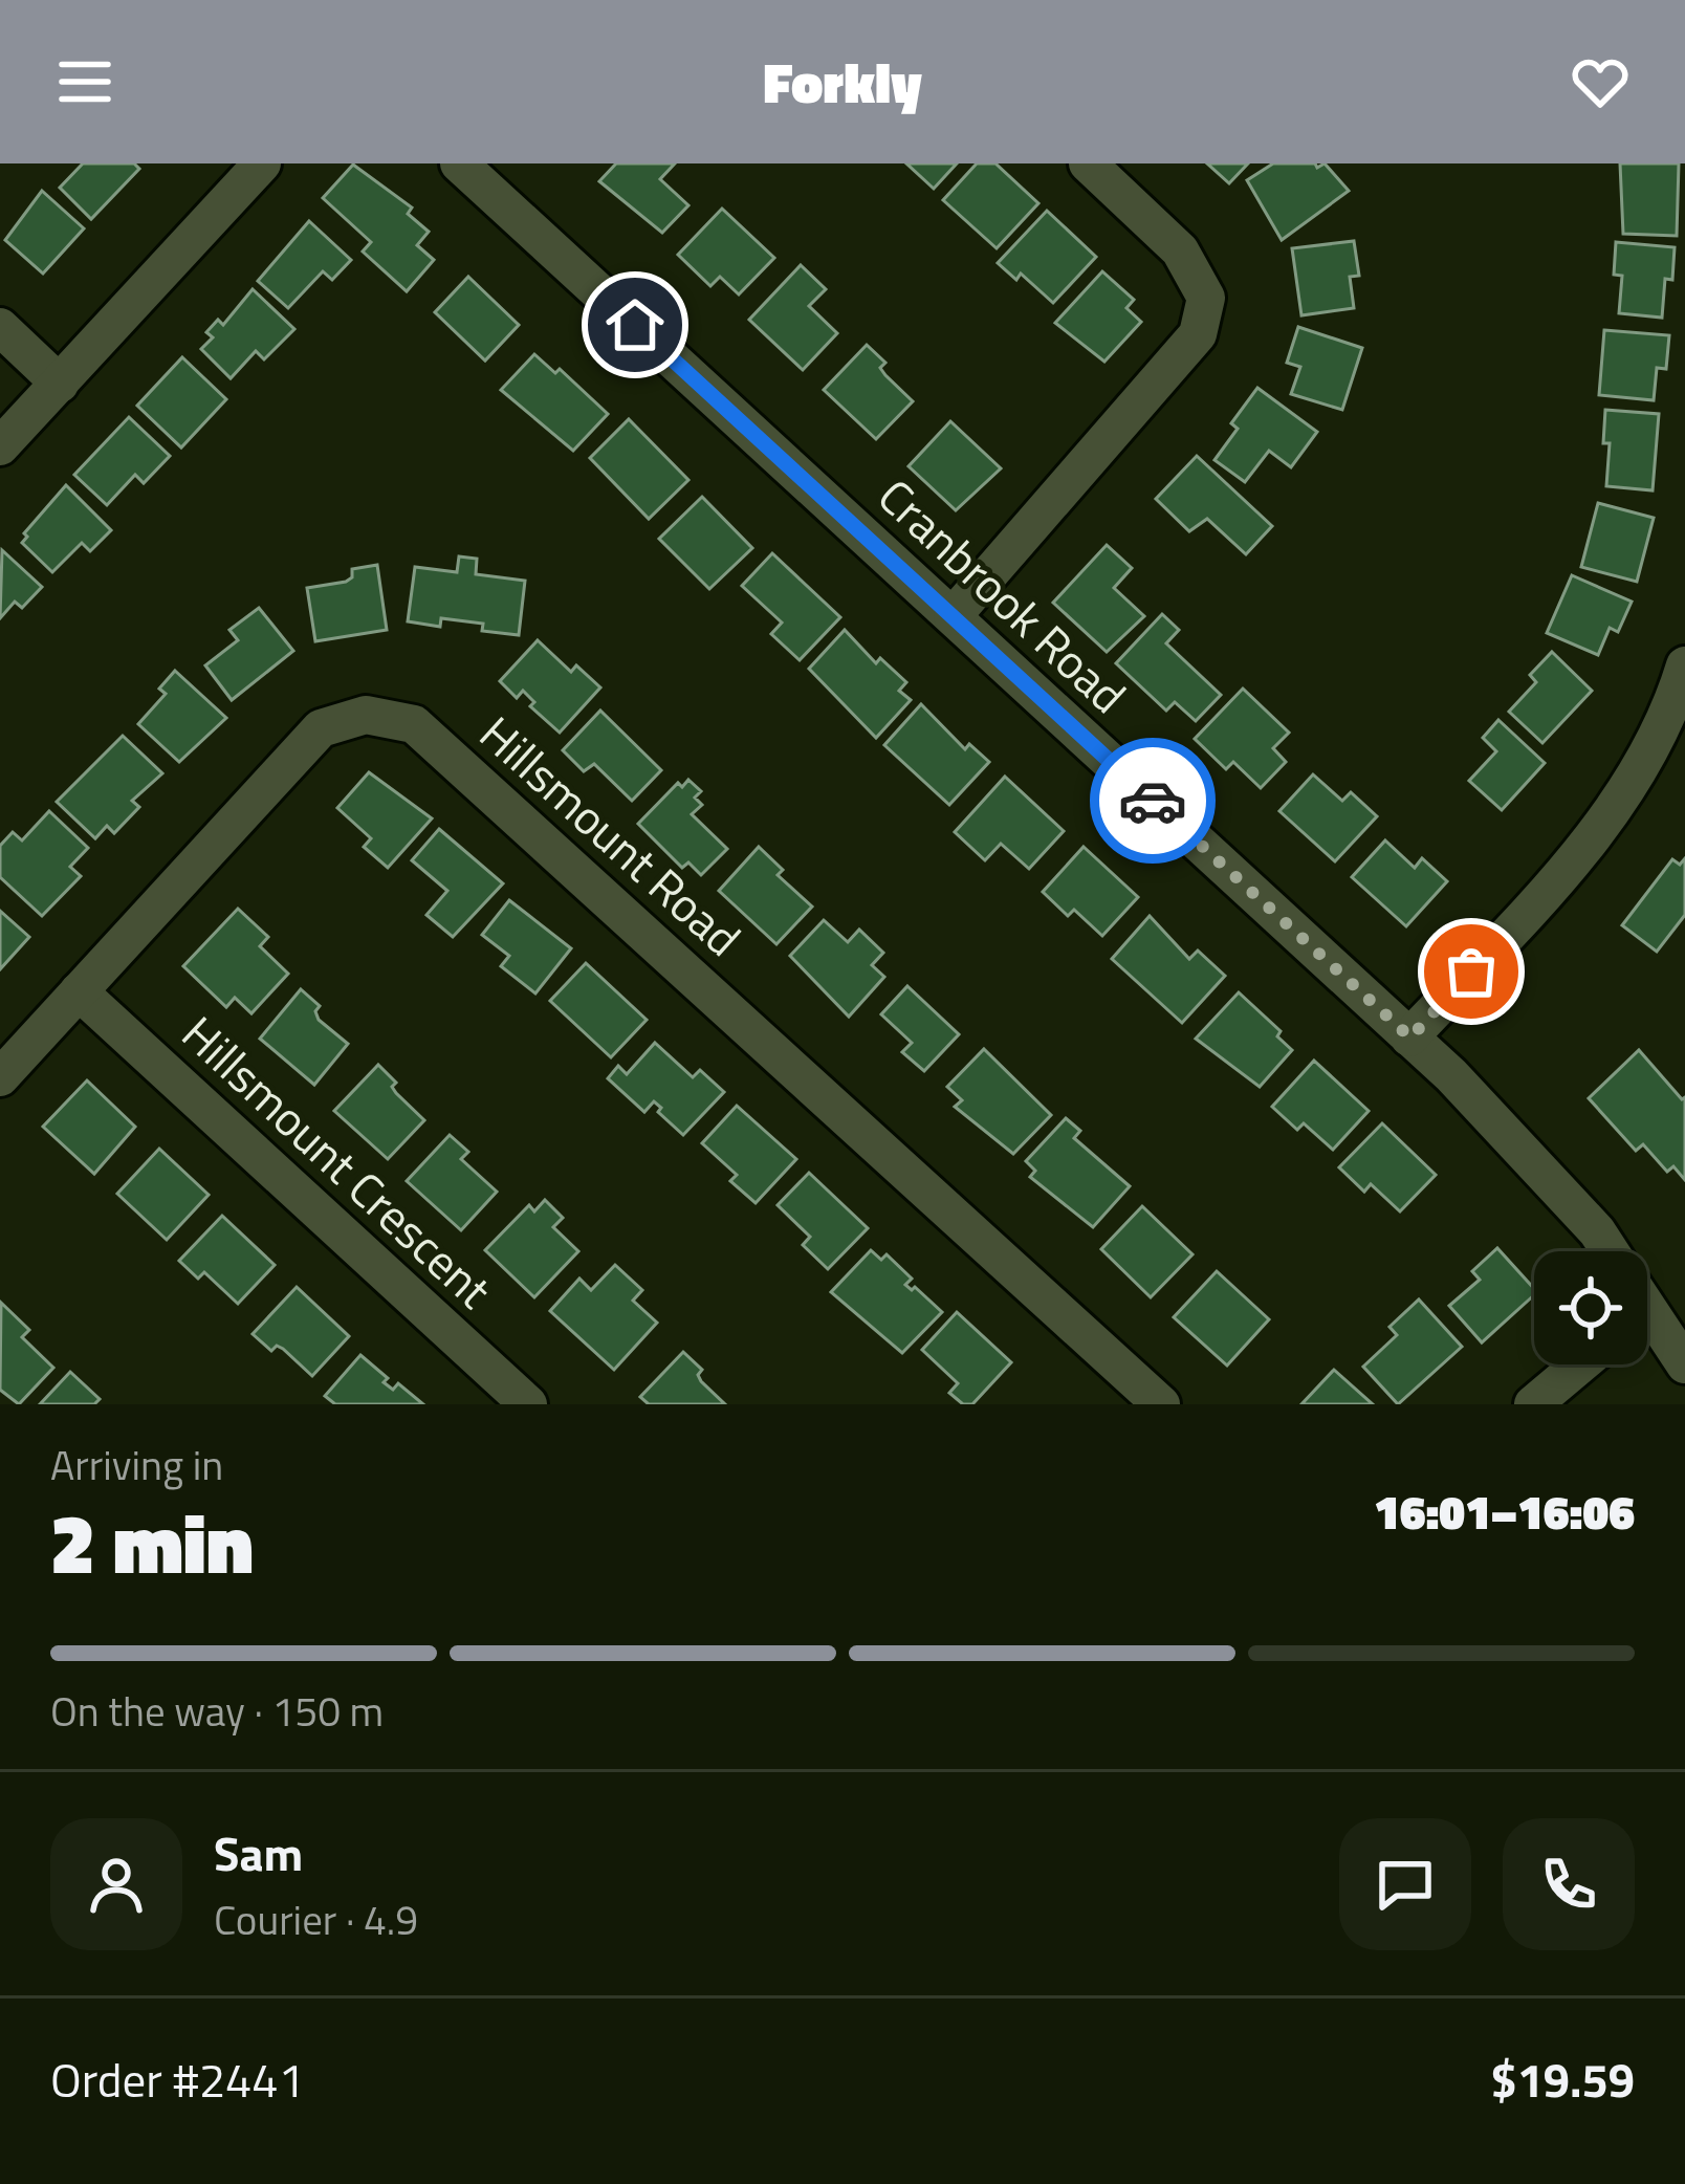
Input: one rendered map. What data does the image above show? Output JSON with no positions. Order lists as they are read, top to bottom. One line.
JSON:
{"streets":{"street":["Cranbrook Road","Hillsmount Road","Hillsmount Crescent"]},"crossings":[["Hillsmount Road","Hillsmount Crescent"]],"page":{"header":"Forkly","heading":["2 min","Arriving in","16:01–16:06"],"panel":["Sam","Courier · 4.9","Order #2441","$19.59"],"bar":"On the way · 150 m"}}
